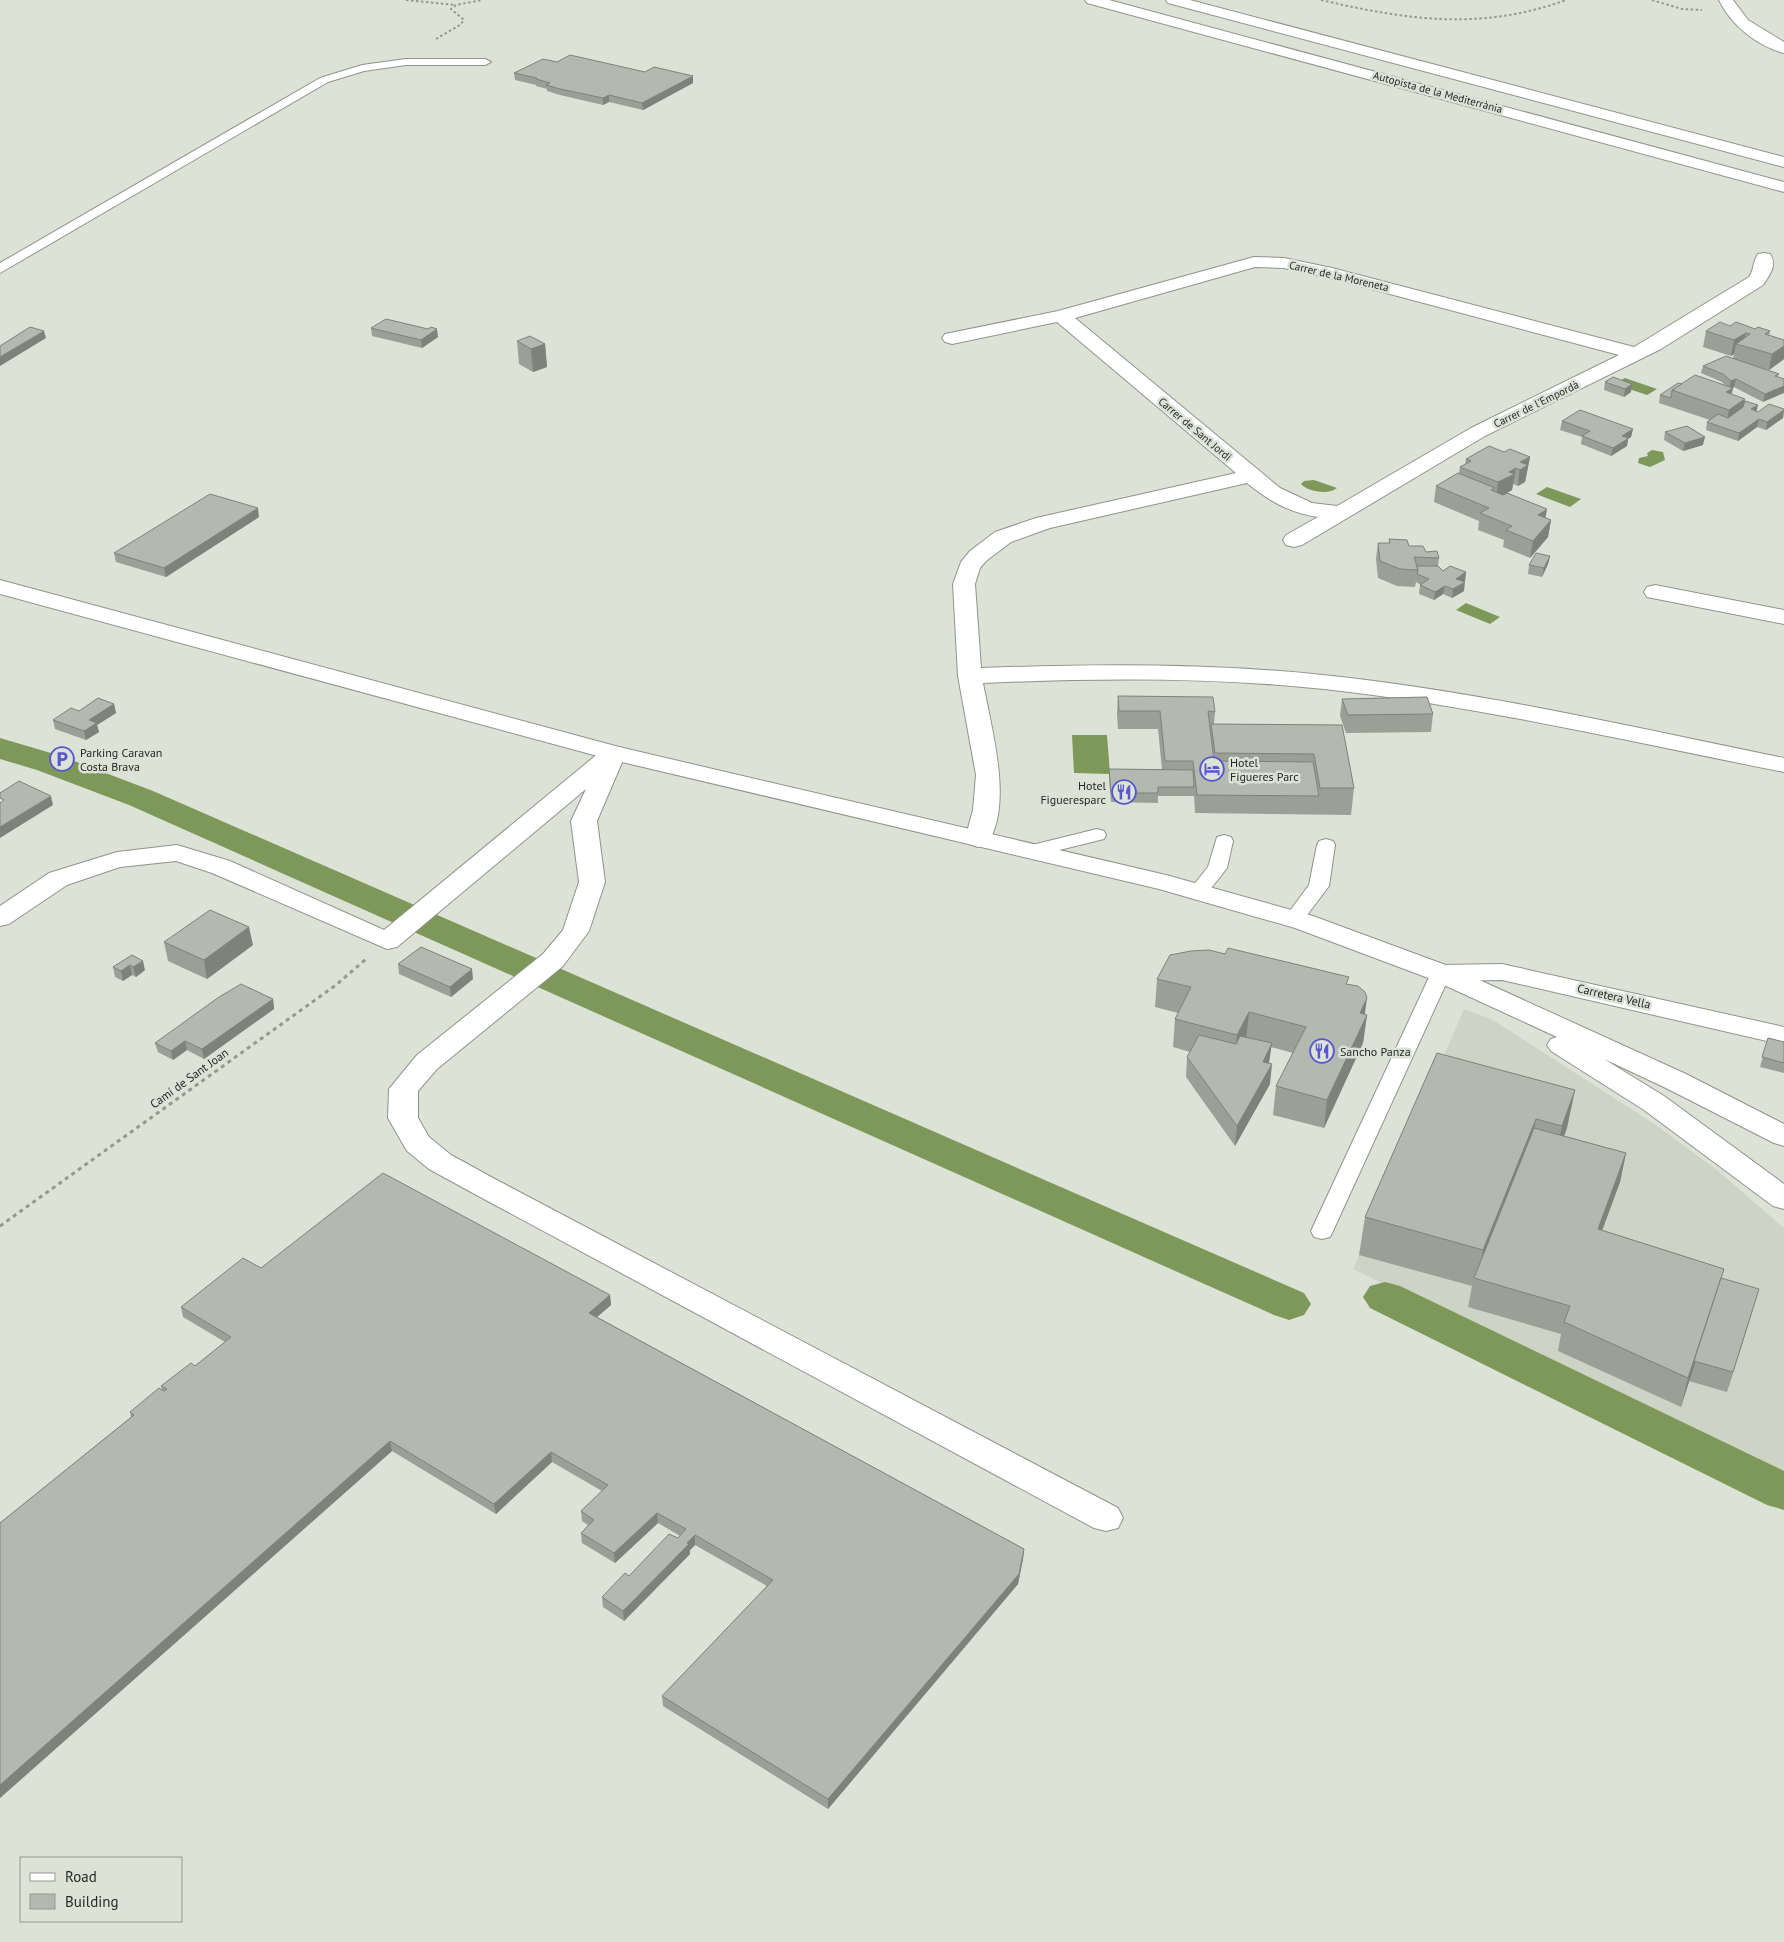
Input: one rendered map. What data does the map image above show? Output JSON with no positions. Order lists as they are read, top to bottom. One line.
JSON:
{"streets":{"main road":["Autopista de la Mediterrània","Carrer de la Moreneta","Carrer de l'Empordà","Carrer de Sant Jordi","Carretera Vella"],"path":["Camí de Sant Joan"]},"crossings":[["Carrer de la Moreneta","Carrer de l'Empordà"],["Carrer de la Moreneta","Carrer de Sant Jordi"],["Carrer de l'Empordà","Carrer de Sant Jordi"]],"places":{"parking":["Parking Caravan Costa Brava"],"hotel":["Hotel Figueres Parc"],"restaurant":["Hotel Figueresparc","Sancho Panza"]},"legend":["Road","Building"]}
